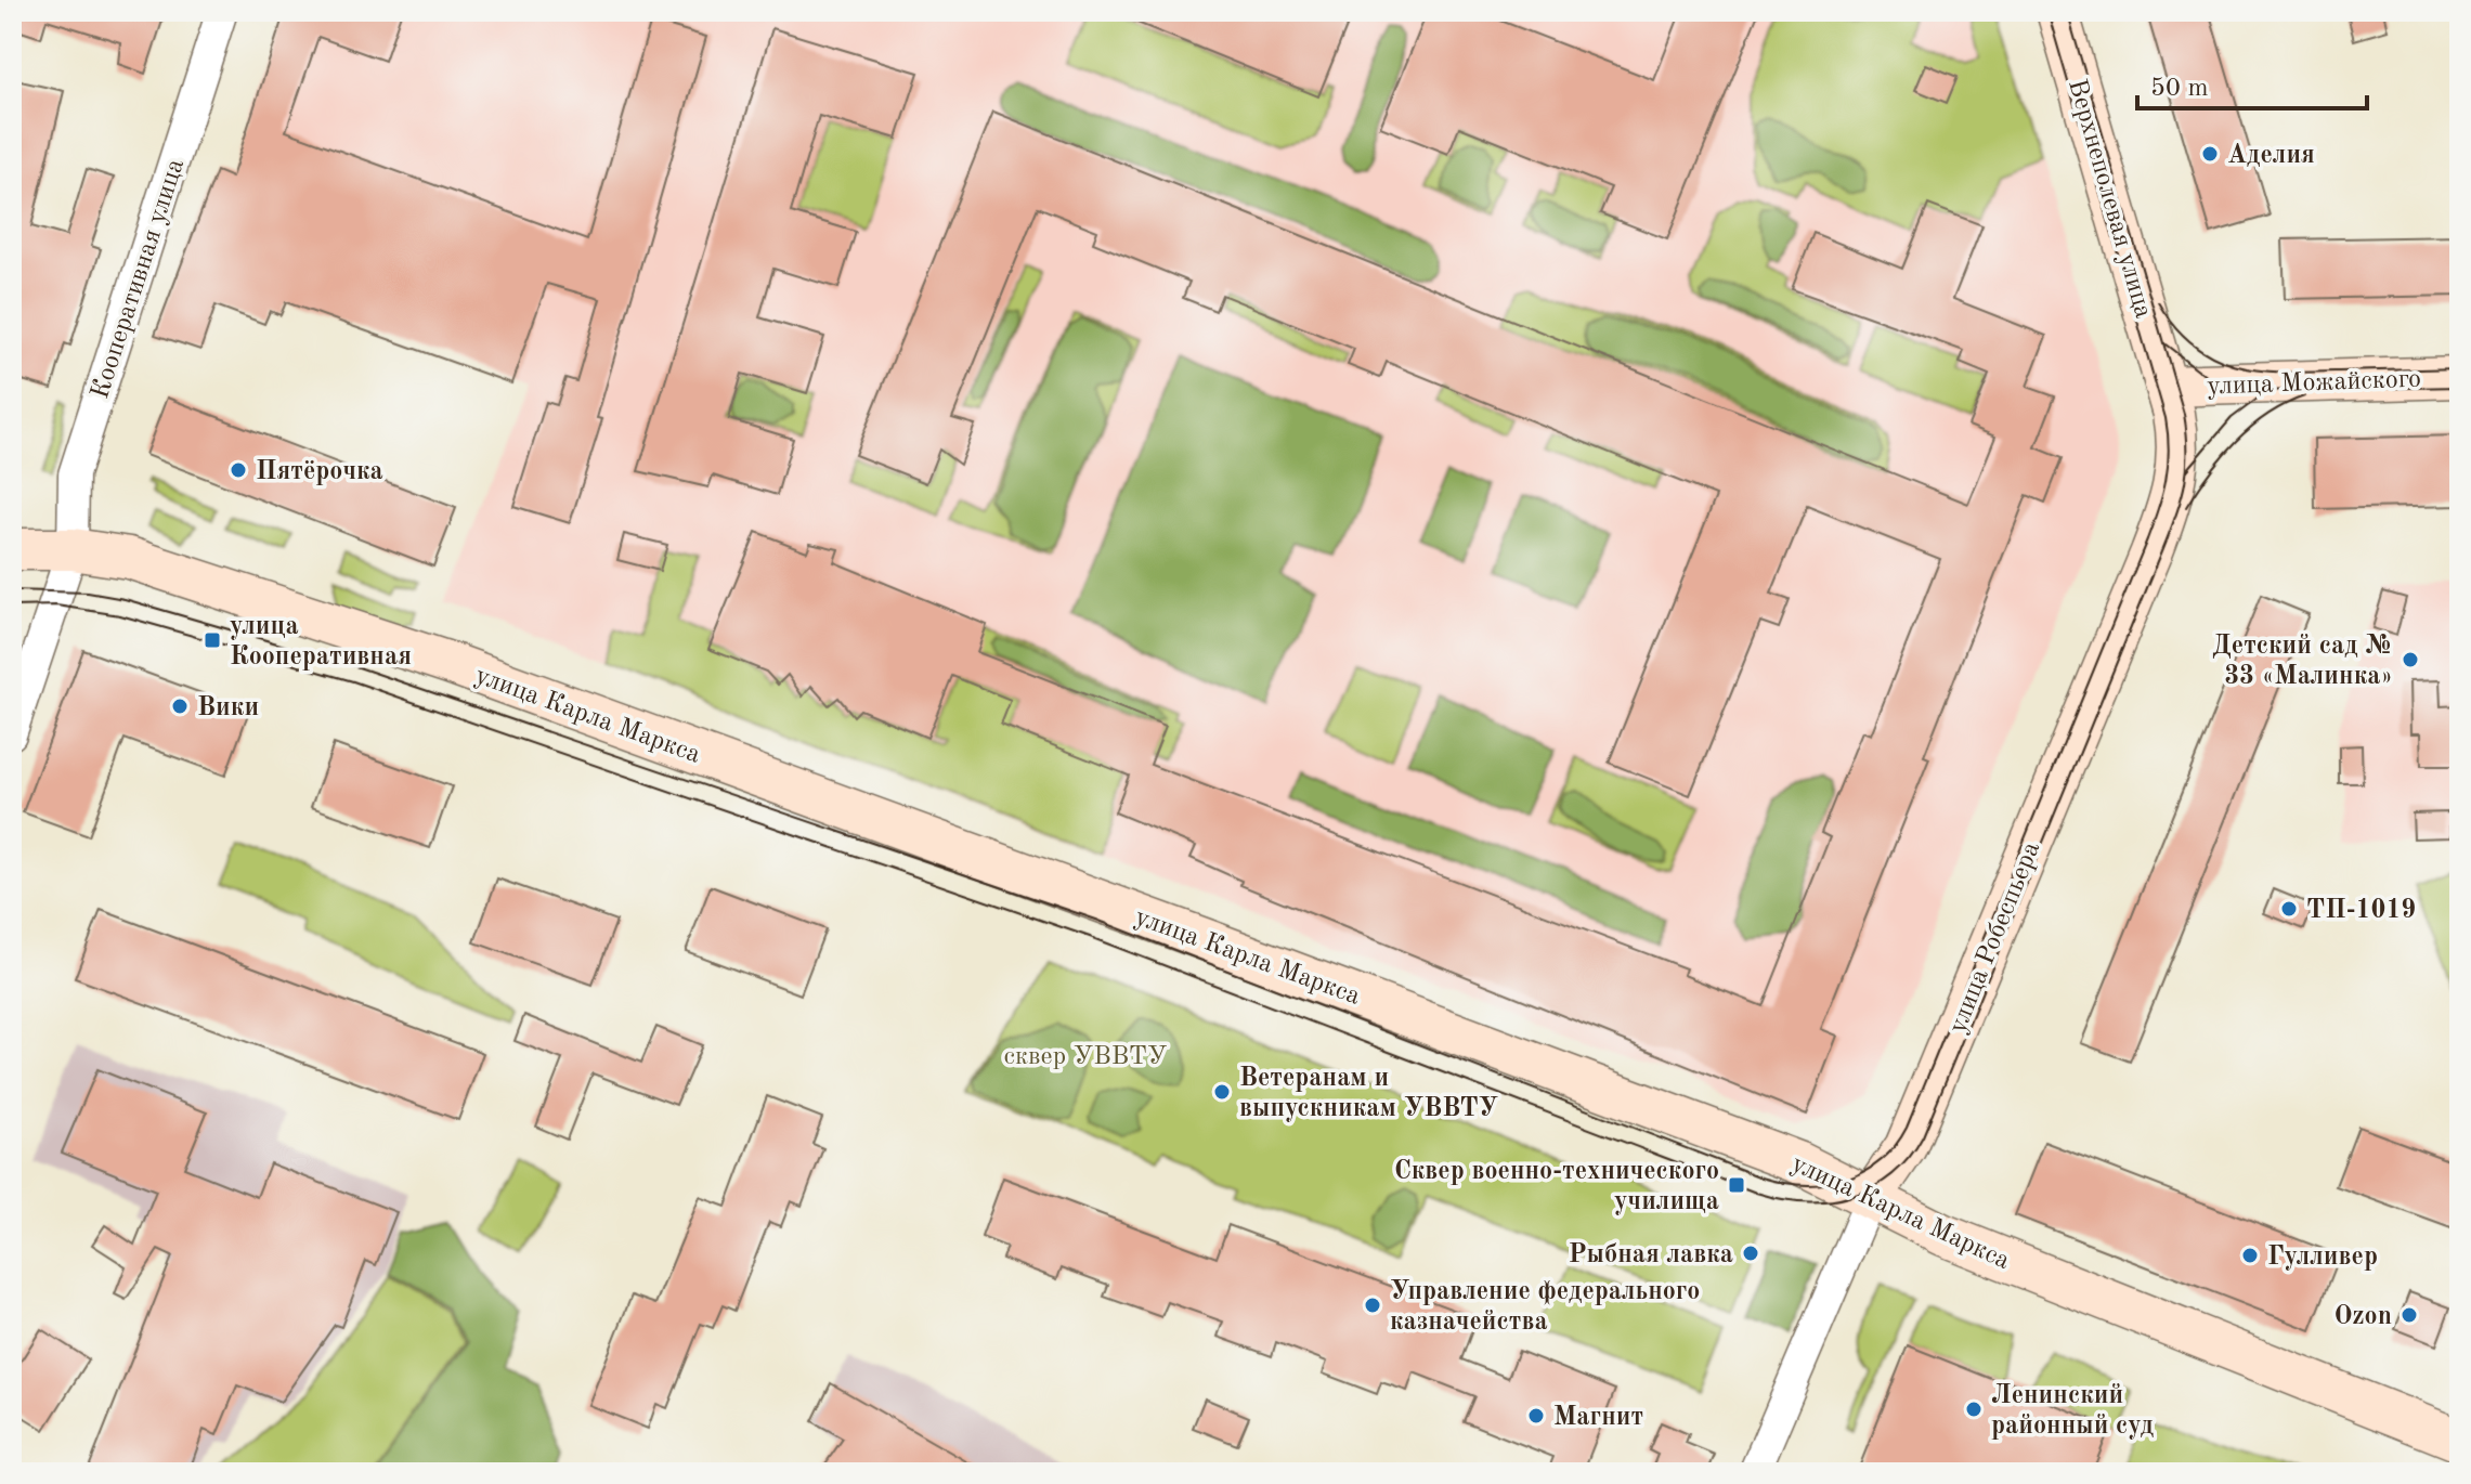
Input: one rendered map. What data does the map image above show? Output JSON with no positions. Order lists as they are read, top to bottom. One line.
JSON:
{"streets":{"main road":["Верхнеполевая улица","улица Можайского","улица Карла Маркса","улица Робеспьера"],"street":["Кооперативная улица"]},"crossings":[["Верхнеполевая улица","улица Можайского"],["Верхнеполевая улица","улица Робеспьера"],["Кооперативная улица","улица Карла Маркса"],["улица Можайского","улица Робеспьера"],["улица Карла Маркса","улица Робеспьера"]],"parks":["сквер УВВТУ"],"places":{"other":["Аделия","Пятёрочка","Детский сад № 33 «Малинка»","Вики","ТП-1019","Ветеранам и выпускникам УВВТУ","Рыбная лавка","Гулливер","Управление федерального казначейства","Ozon","Ленинский районный суд","Магнит"],"transit":["улица Кооперативная","Сквер военно-технического училища"]},"scale_bar":"50 m"}
